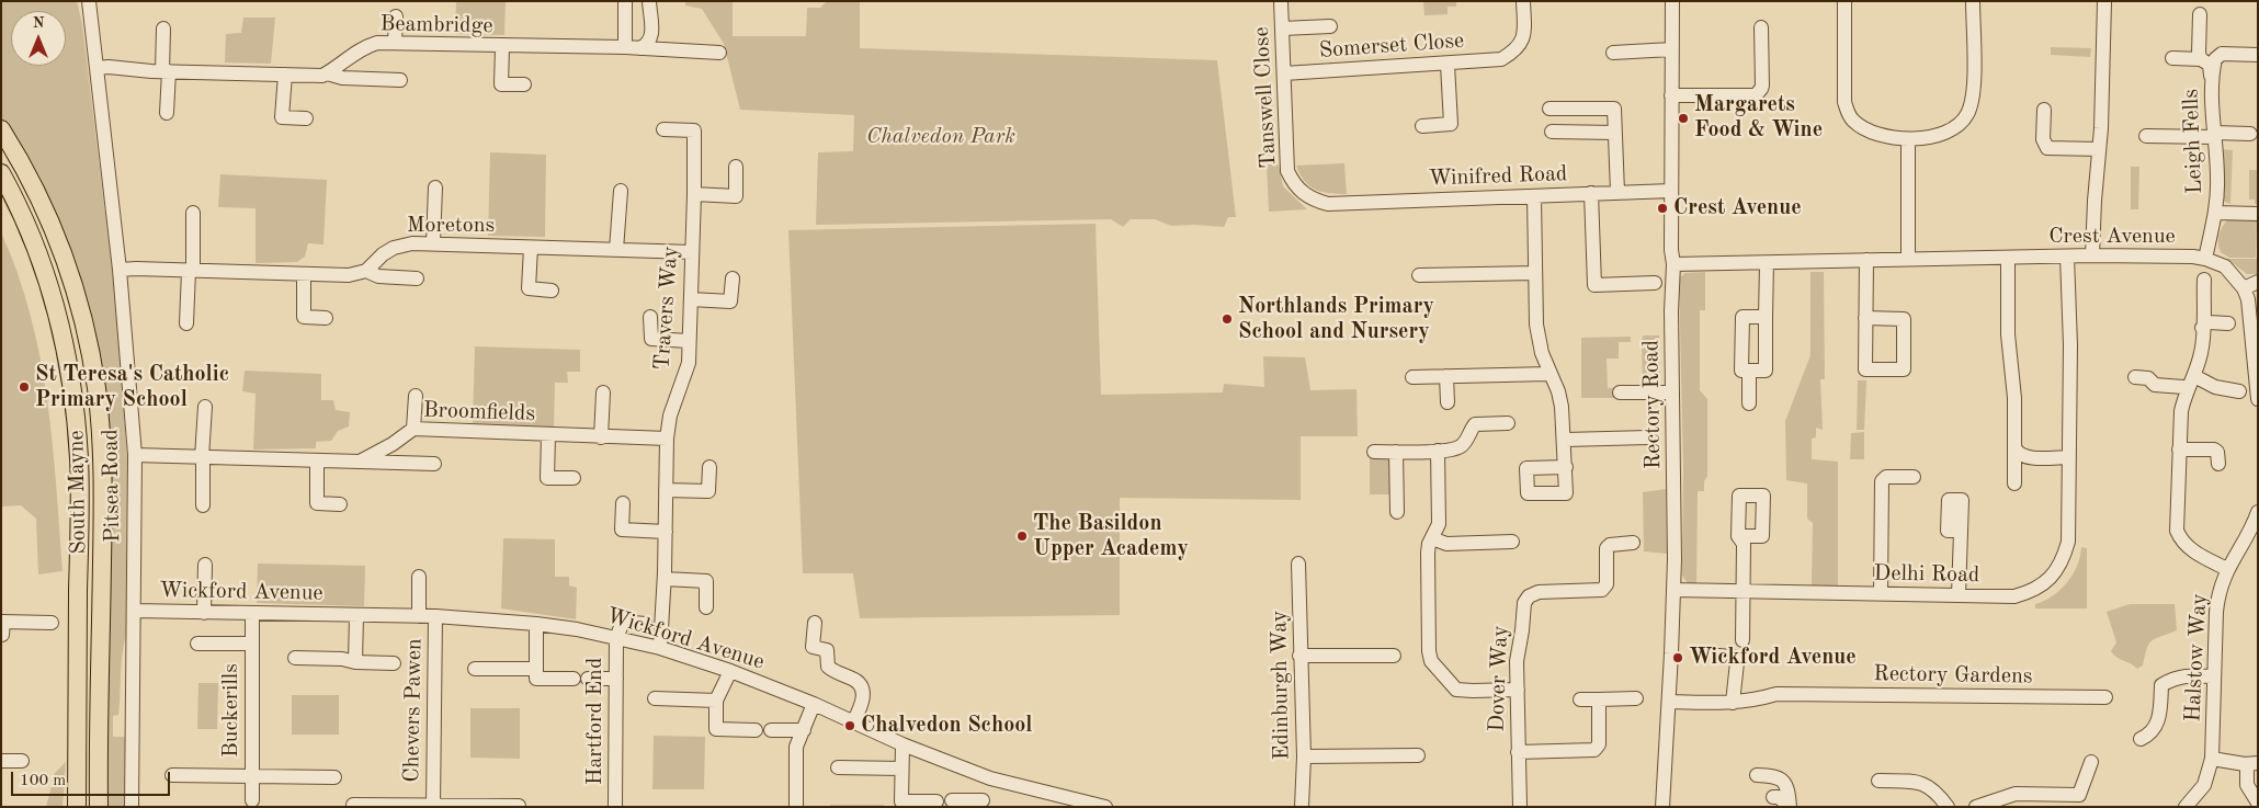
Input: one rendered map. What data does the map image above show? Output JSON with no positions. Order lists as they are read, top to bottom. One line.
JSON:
{"streets":{"main road":["South Mayne"],"street":["Beambridge","Somerset Close","Tanswell Close","Leigh Fells","Winifred Road","Moretons","Crest Avenue","Travers Way","Rectory Road","Broomfields","Pitsea Road","Delhi Road","Wickford Avenue","Halstow Way","Rectory Gardens","Dover Way","Edinburgh Way","Buckerills","Chevers Pawen","Hartford End"]},"crossings":[["Beambridge","Pitsea Road"],["Somerset Close","Tanswell Close"],["Tanswell Close","Winifred Road"],["Leigh Fells","Crest Avenue"],["Winifred Road","Rectory Road"],["Moretons","Travers Way"],["Crest Avenue","Rectory Road"],["Crest Avenue","Delhi Road"],["Travers Way","Broomfields"],["Travers Way","Wickford Avenue"],["Rectory Road","Delhi Road"],["Rectory Road","Rectory Gardens"],["Broomfields","Pitsea Road"],["Pitsea Road","Wickford Avenue"],["Wickford Avenue","Buckerills"],["Wickford Avenue","Chevers Pawen"],["Wickford Avenue","Hartford End"]],"parks":["Chalvedon Park"],"places":["Margarets Food & Wine","Crest Avenue","Northlands Primary School and Nursery","St Teresa's Catholic Primary School","The Basildon Upper Academy","Wickford Avenue","Chalvedon School"],"scale_bar":"100 m","north":"top"}
